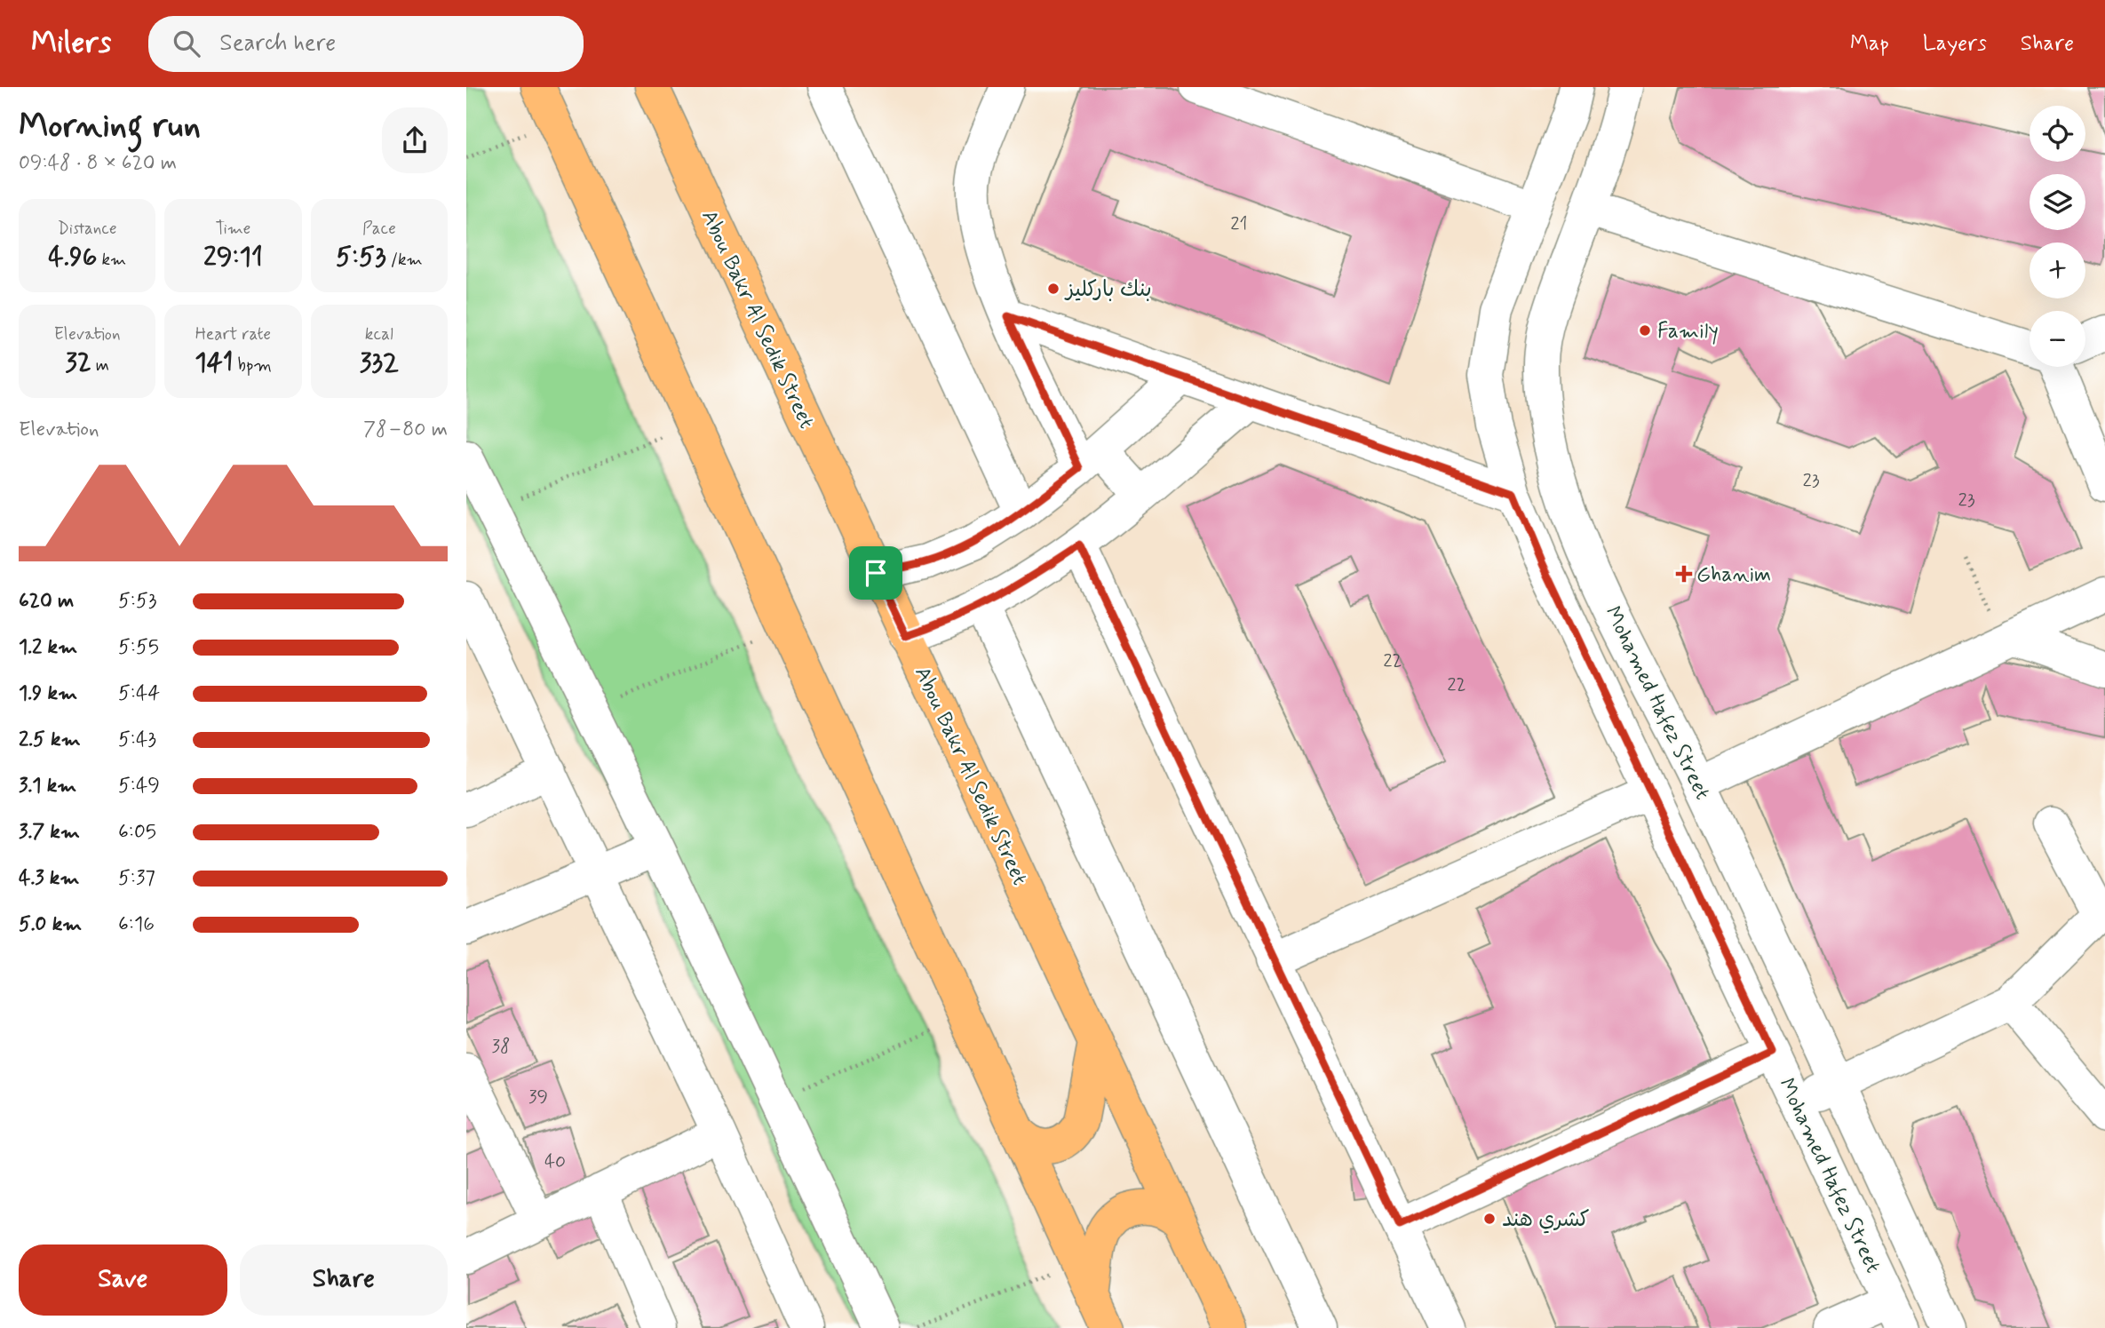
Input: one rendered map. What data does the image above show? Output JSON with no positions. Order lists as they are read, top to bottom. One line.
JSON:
{"streets":{"main road":["Abou Bakr Al Sedik Street"],"street":["Mohamed Hafez Street"]},"places":{"other":["بنك باركليز","Family","كشري هند"],"health":["Ghanim"]},"house_numbers":["21","23","23","22","22","38","39","40"],"page":{"header":"Milers","search":"Search here","nav":["Map","Layers","Share"],"heading":["Morning run","09:48 · 8 × 620 m"],"map_buttons":["+","−"],"stats":[["Distance","4.96 km"],["Time","29:11"],["Pace","5:53 /km"],["Elevation","32 m"],["Heart rate","141 bpm"],["kcal","332"]],"chart":["Elevation","78–80 m"],"list":[{"name":"620 m","note":"5:53"},{"name":"1.2 km","note":"5:55"},{"name":"1.9 km","note":"5:44"},{"name":"2.5 km","note":"5:43"},{"name":"3.1 km","note":"5:49"},{"name":"3.7 km","note":"6:05"},{"name":"4.3 km","note":"5:37"},{"name":"5.0 km","note":"6:16"}],"buttons":["Save","Share"]}}
